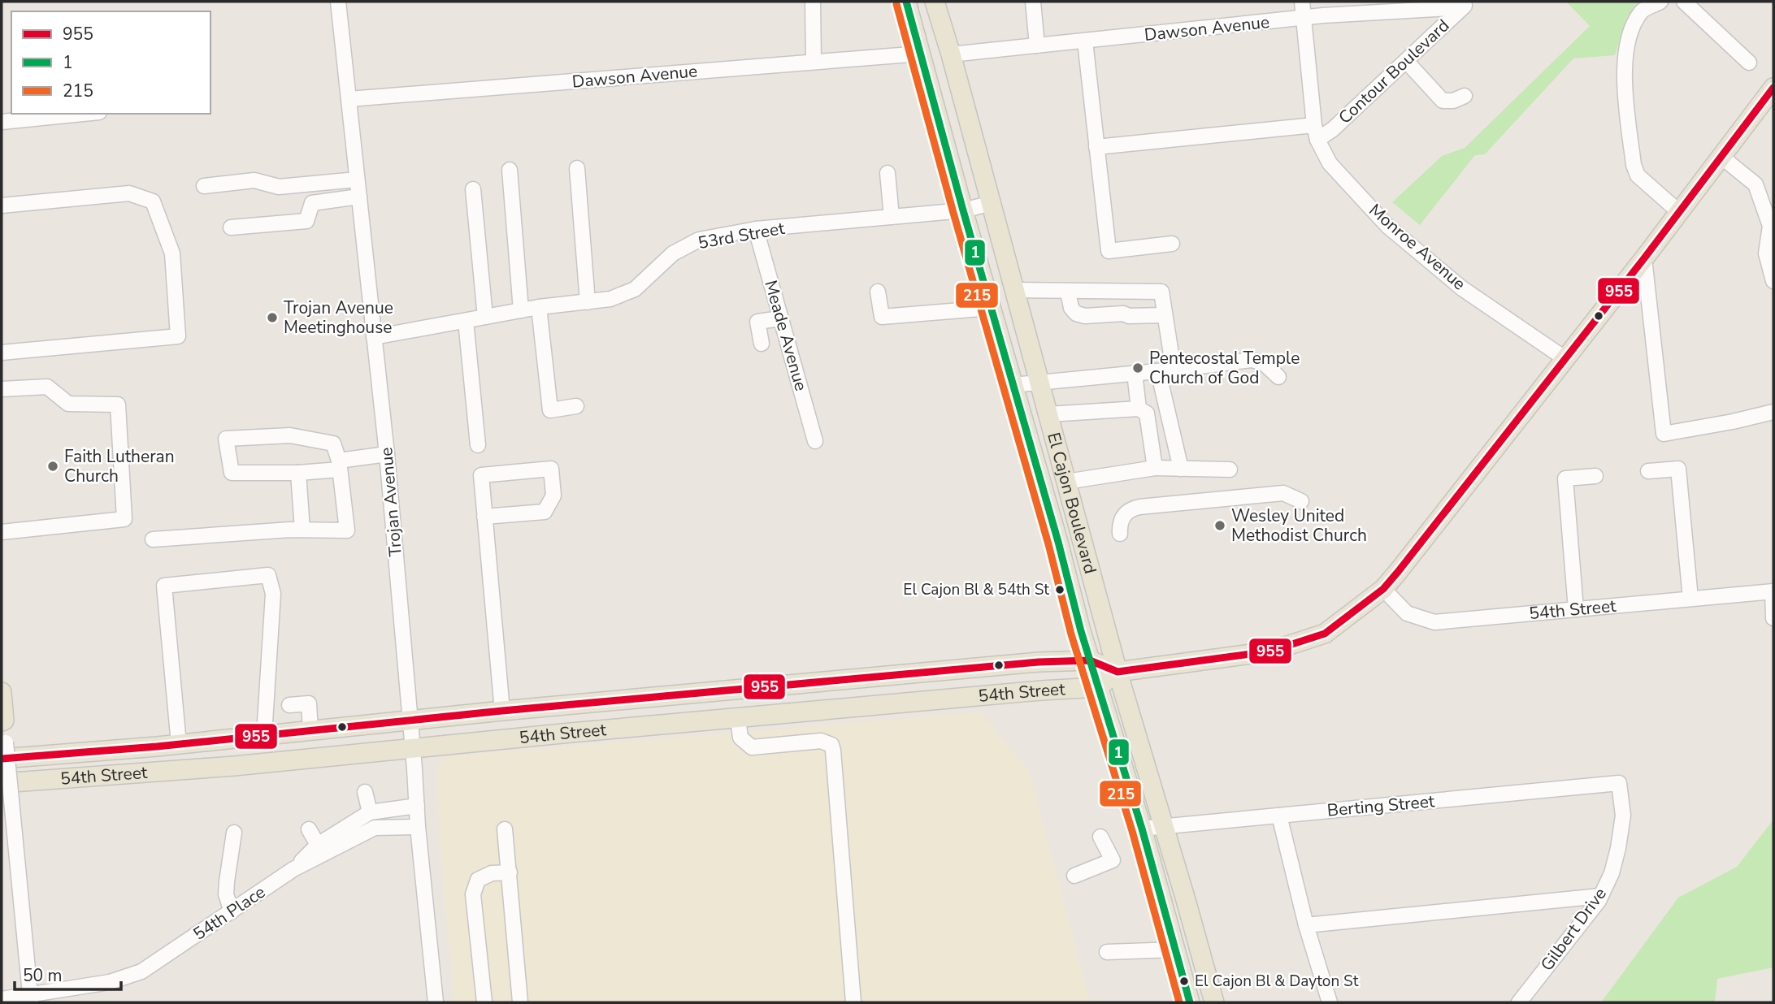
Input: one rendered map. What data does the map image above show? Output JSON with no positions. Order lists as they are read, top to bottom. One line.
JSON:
{"streets":{"main road":["El Cajon Boulevard","54th Street"],"street":["Dawson Avenue","Contour Boulevard","53rd Street","Monroe Avenue","Meade Avenue","Trojan Avenue","Berting Street","54th Place","Gilbert Drive"]},"crossings":[["Dawson Avenue","Contour Boulevard"],["Dawson Avenue","Monroe Avenue"],["Dawson Avenue","Trojan Avenue"],["Dawson Avenue","El Cajon Boulevard"],["Contour Boulevard","Monroe Avenue"],["53rd Street","Meade Avenue"],["53rd Street","Trojan Avenue"],["53rd Street","El Cajon Boulevard"],["Monroe Avenue","54th Street"],["Trojan Avenue","54th Street"],["Trojan Avenue","54th Place"],["El Cajon Boulevard","54th Street"],["El Cajon Boulevard","Berting Street"],["Berting Street","Gilbert Drive"]],"places":["Trojan Avenue Meetinghouse","Pentecostal Temple Church of God","Faith Lutheran Church","Wesley United Methodist Church","El Cajon Bl & 54th St","El Cajon Bl & Dayton St"],"lines":["transit line 1","transit line 215","transit line 955"],"legend":["955","1","215"],"scale_bar":"50 m"}
